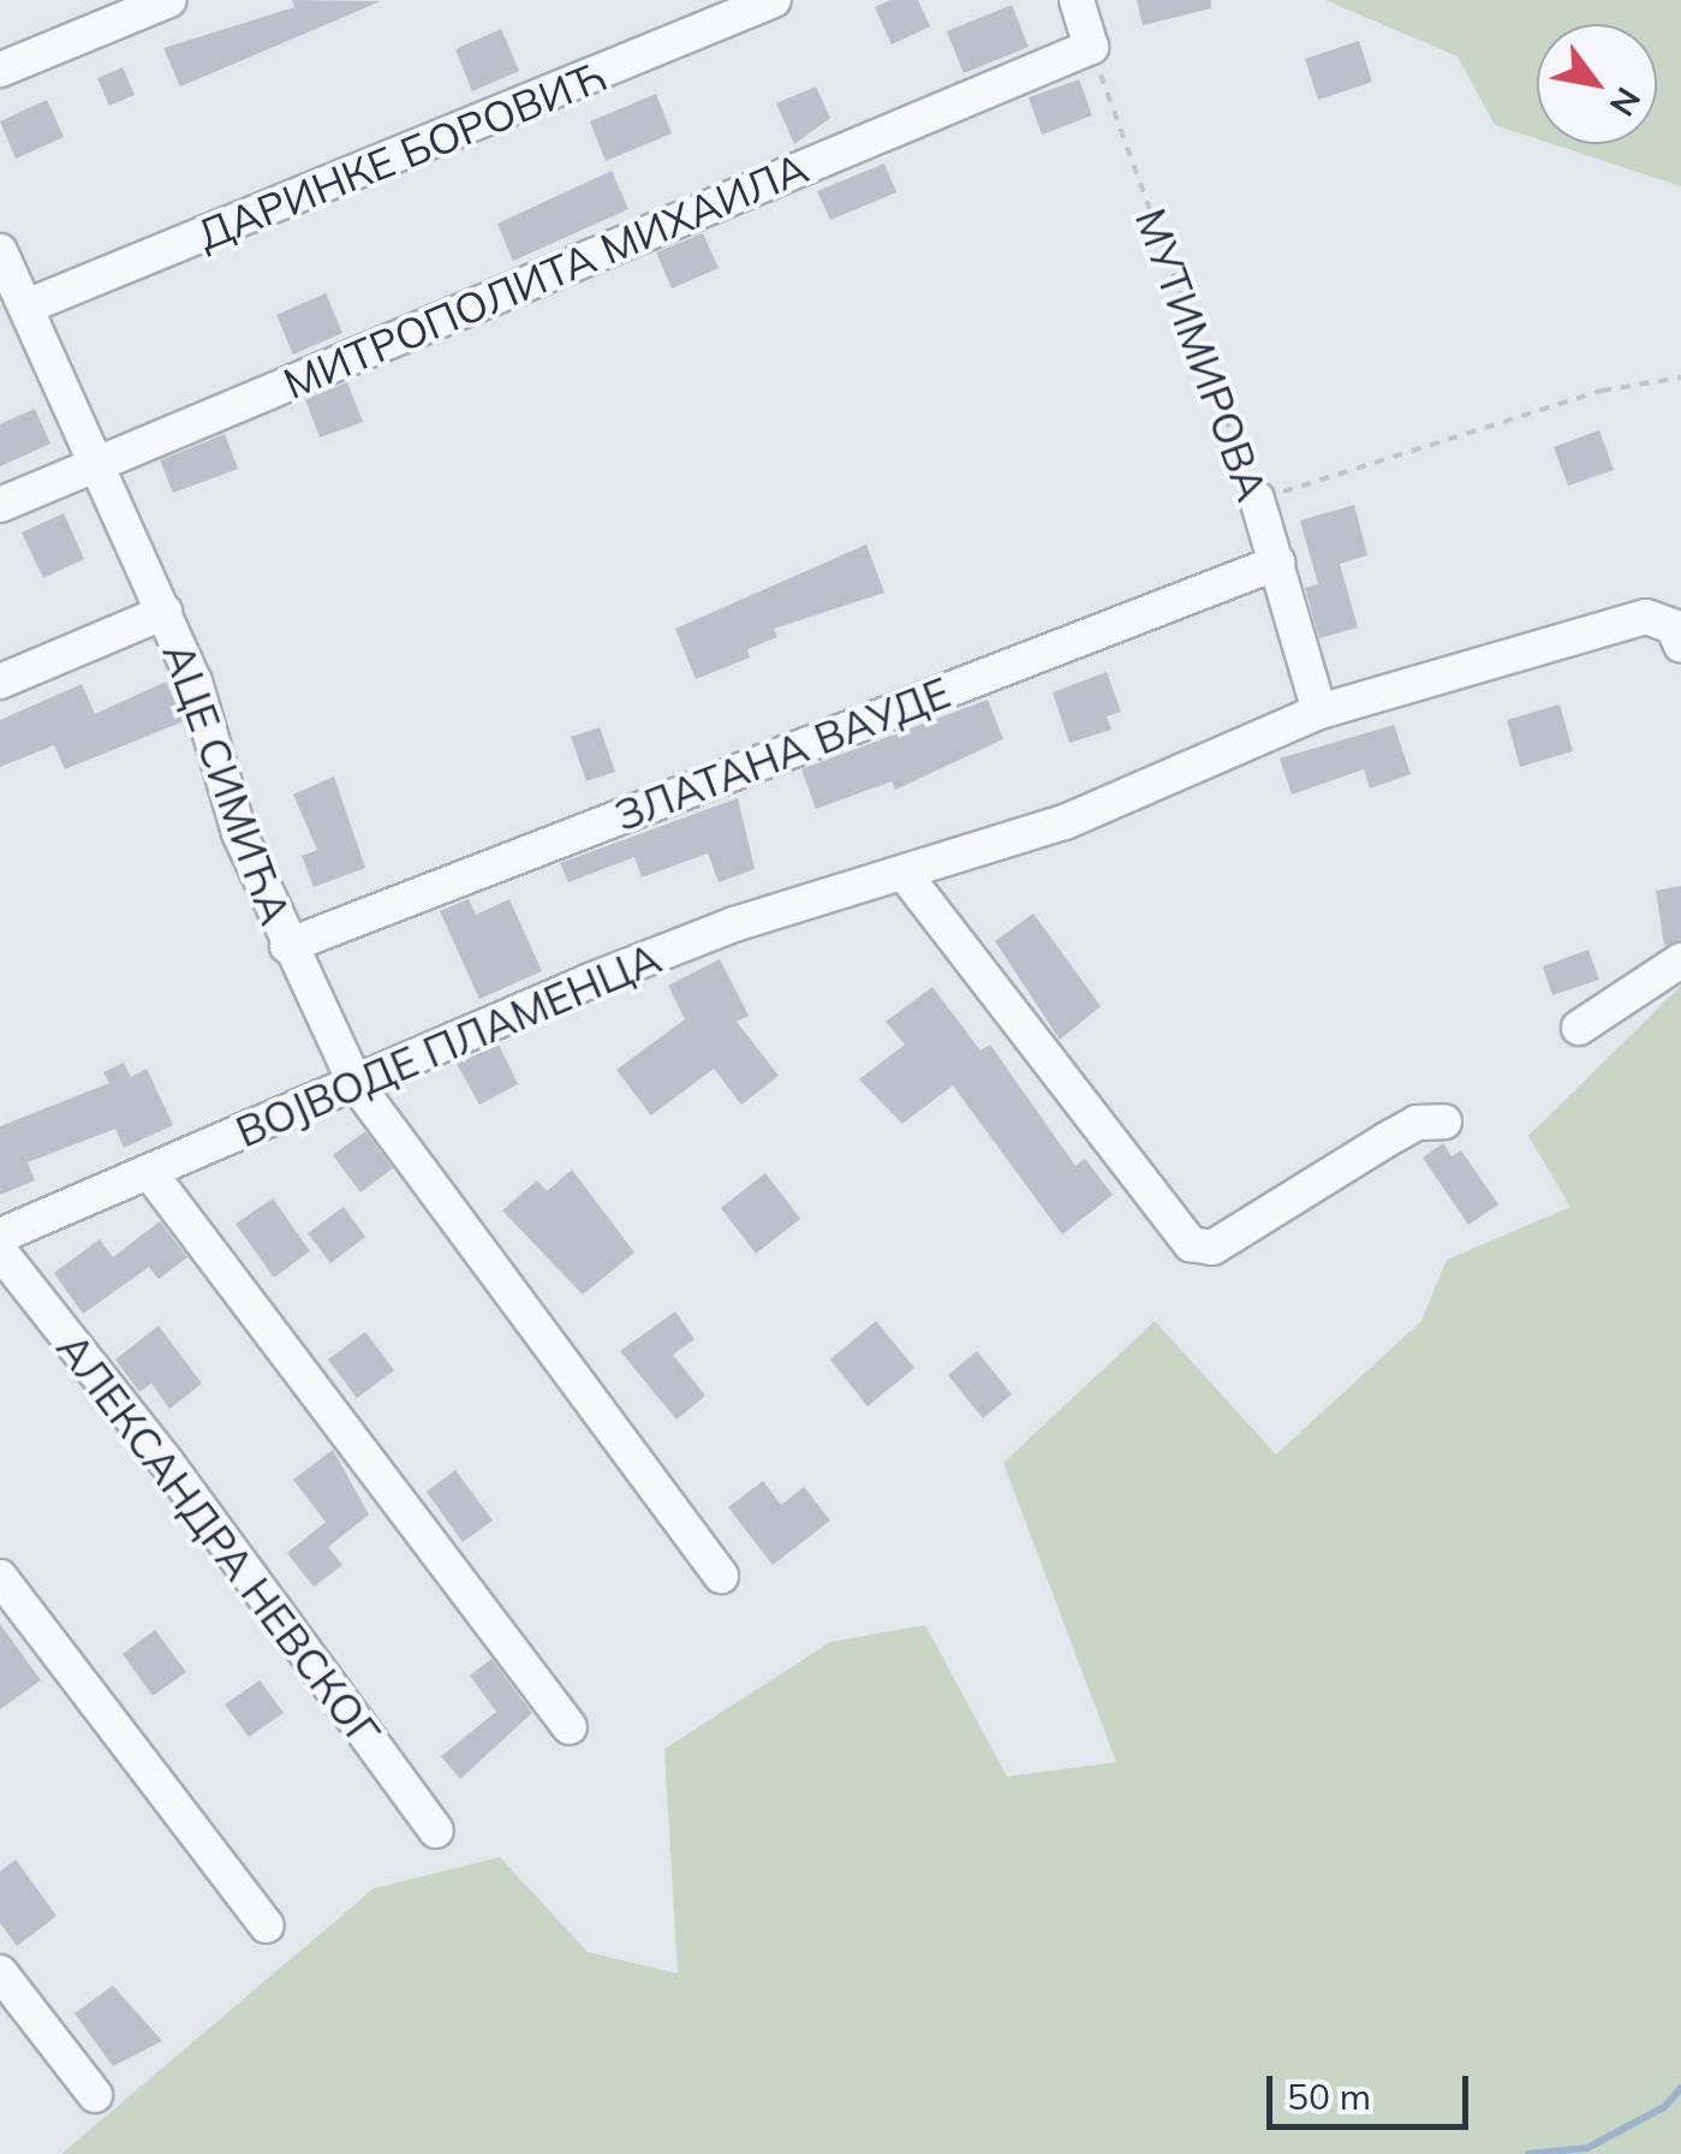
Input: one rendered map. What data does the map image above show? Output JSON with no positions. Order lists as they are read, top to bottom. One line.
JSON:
{"streets":{"street":["ДАРИНКЕ БОРОВИЋ","МИТРОПОЛИТА МИХАИЛА","МУТИМИРОВА","ЗЛАТАНА ВАУДЕ","АЦЕ СИМИЋА","ВОЈВОДЕ ПЛАМЕНЦА","АЛЕКСАНДРА НЕВСКОГ"]},"crossings":[["ДАРИНКЕ БОРОВИЋ","АЦЕ СИМИЋА"],["МИТРОПОЛИТА МИХАИЛА","МУТИМИРОВА"],["МИТРОПОЛИТА МИХАИЛА","АЦЕ СИМИЋА"],["МУТИМИРОВА","ЗЛАТАНА ВАУДЕ"],["МУТИМИРОВА","ВОЈВОДЕ ПЛАМЕНЦА"],["ЗЛАТАНА ВАУДЕ","АЦЕ СИМИЋА"],["АЦЕ СИМИЋА","ВОЈВОДЕ ПЛАМЕНЦА"]],"scale_bar":"50 m","north":"bottom right"}
